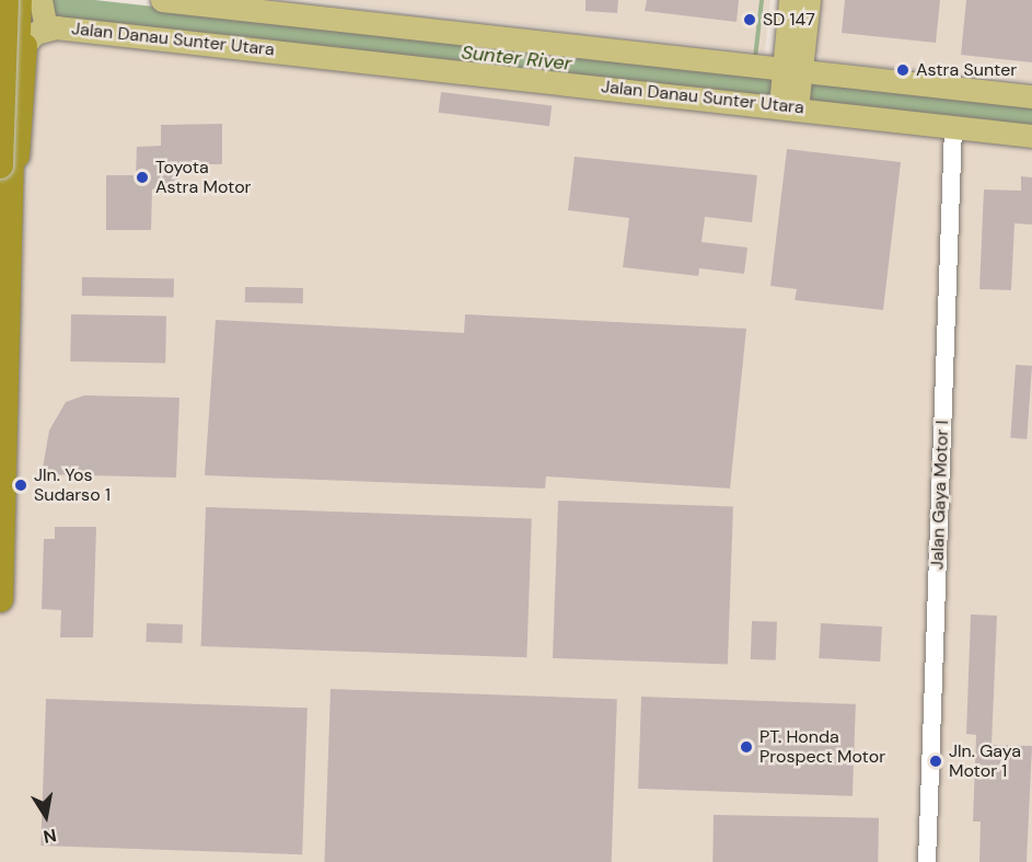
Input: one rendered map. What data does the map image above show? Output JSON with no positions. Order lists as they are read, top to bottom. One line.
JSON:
{"streets":{"main road":["Jalan Danau Sunter Utara"],"street":["Jalan Gaya Motor I"]},"crossings":[["Jalan Danau Sunter Utara","Jalan Gaya Motor I"]],"water":["Sunter River"],"places":["SD 147","Astra Sunter","Toyota Astra Motor","Jln. Yos Sudarso 1","PT. Honda Prospect Motor","Jln. Gaya Motor 1"],"north":"bottom"}
